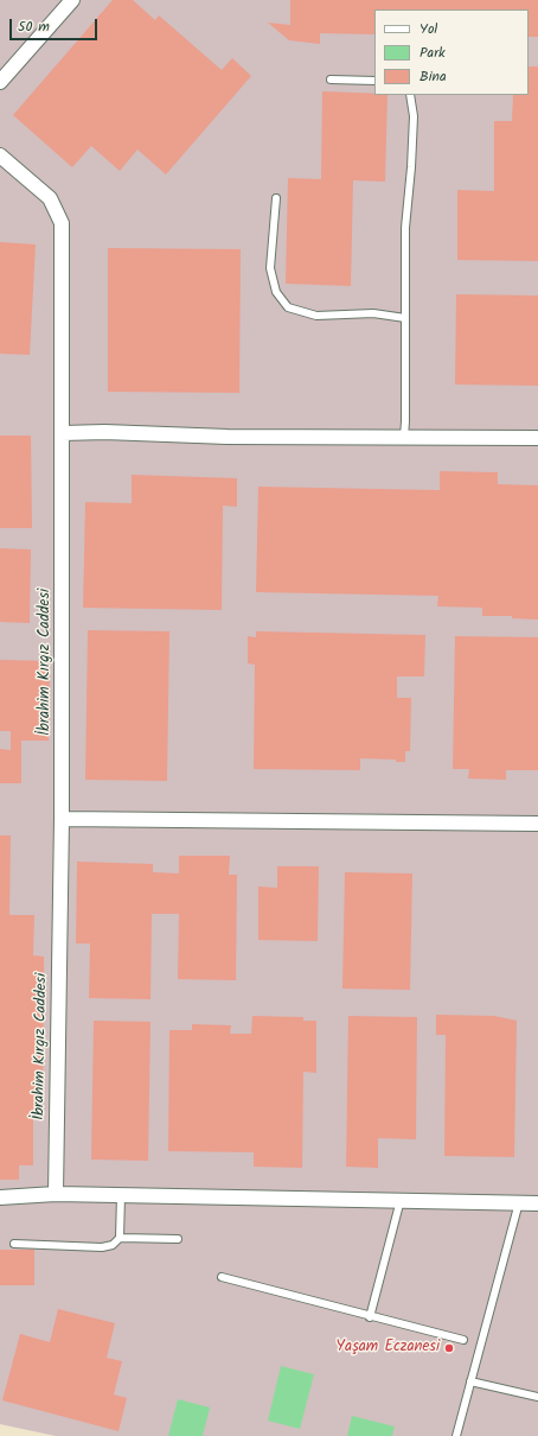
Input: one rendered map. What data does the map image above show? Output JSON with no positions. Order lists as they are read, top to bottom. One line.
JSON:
{"streets":{"street":["İbrahim Kırgız Caddesi"]},"places":["Yaşam Eczanesi"],"legend":["Yol","Park","Bina"],"scale_bar":"50 m"}
